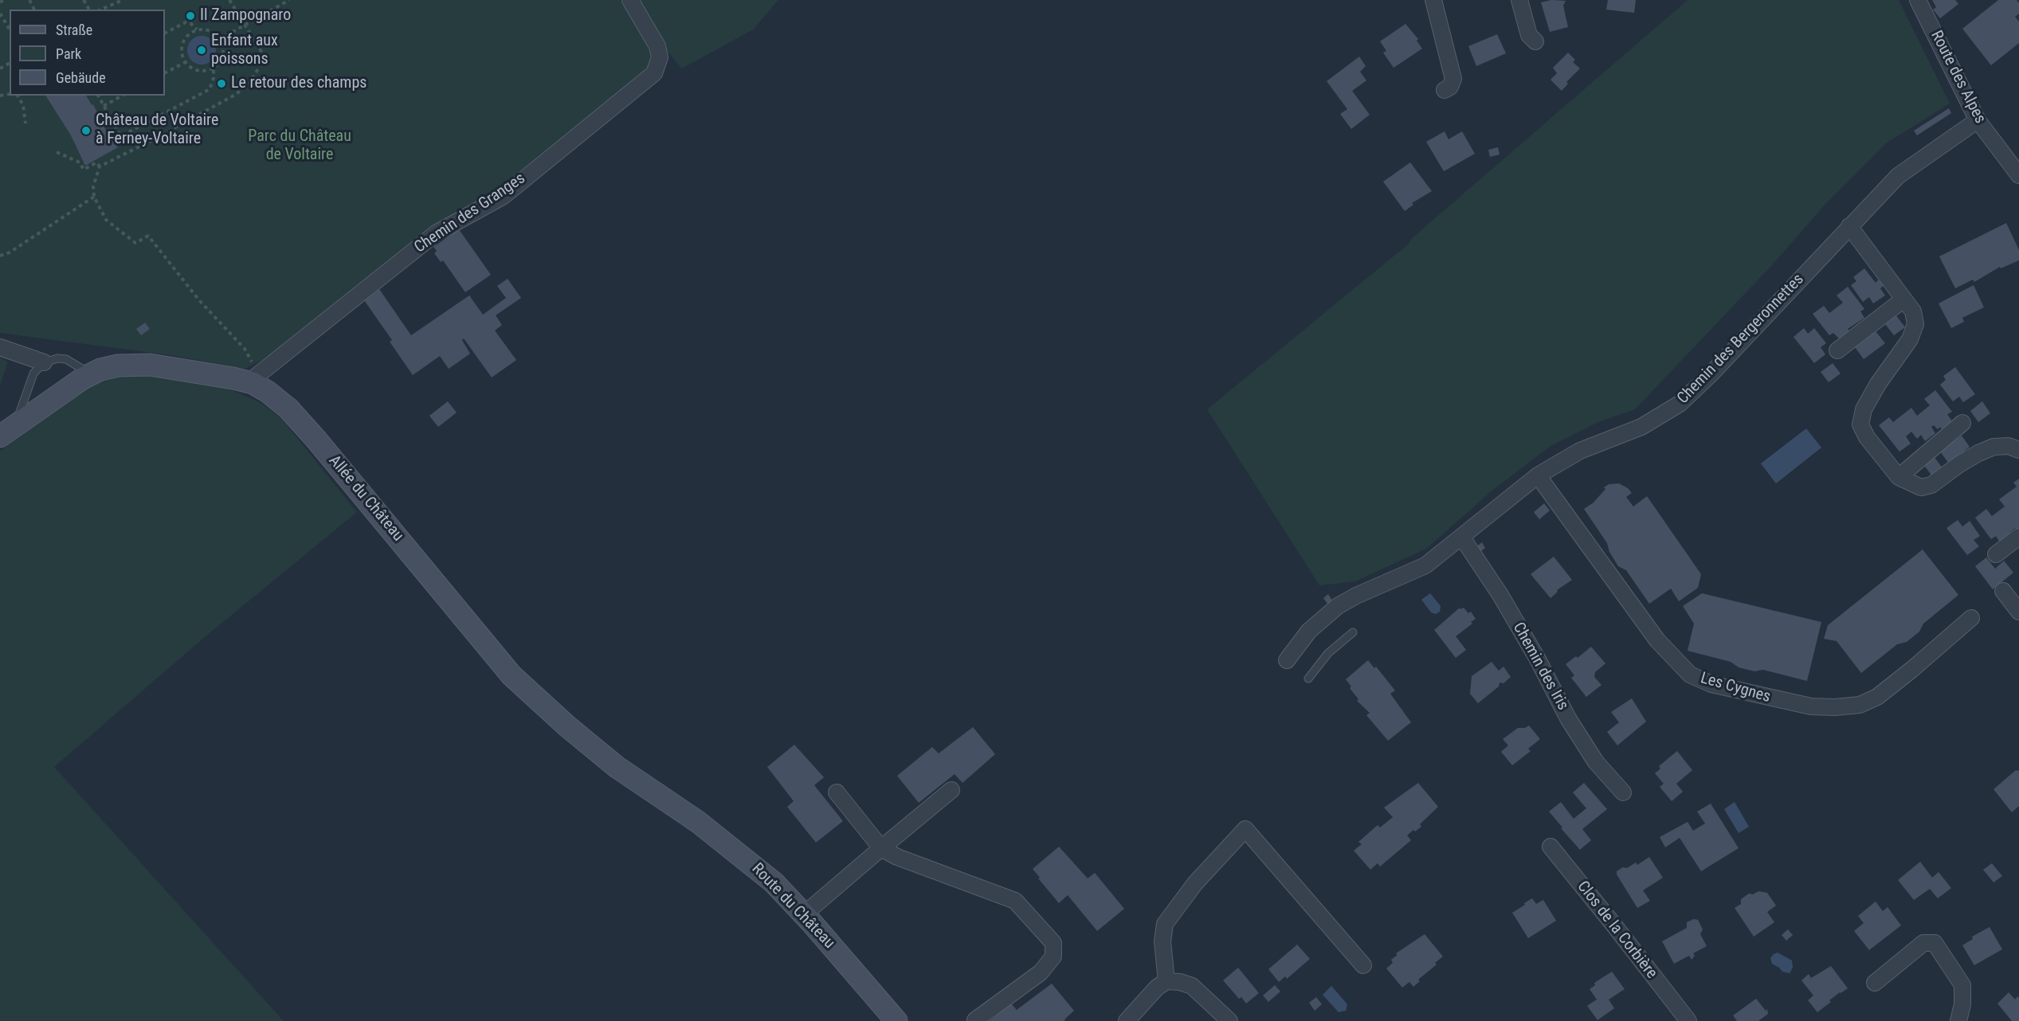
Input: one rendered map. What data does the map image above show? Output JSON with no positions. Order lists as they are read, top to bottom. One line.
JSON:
{"streets":{"street":["Route des Alpes","Chemin des Granges","Chemin des Bergeronnettes","Allée du Château","Chemin des Iris","Les Cygnes","Route du Château","Clos de la Corbière"]},"crossings":[["Route des Alpes","Chemin des Bergeronnettes"],["Chemin des Granges","Allée du Château"],["Chemin des Bergeronnettes","Chemin des Iris"],["Chemin des Bergeronnettes","Les Cygnes"],["Allée du Château","Route du Château"]],"parks":["Parc du Château de Voltaire"],"places":["Il Zampognaro","Enfant aux poissons","Le retour des champs","Château de Voltaire à Ferney-Voltaire"],"legend":["Straße","Park","Gebäude"]}
